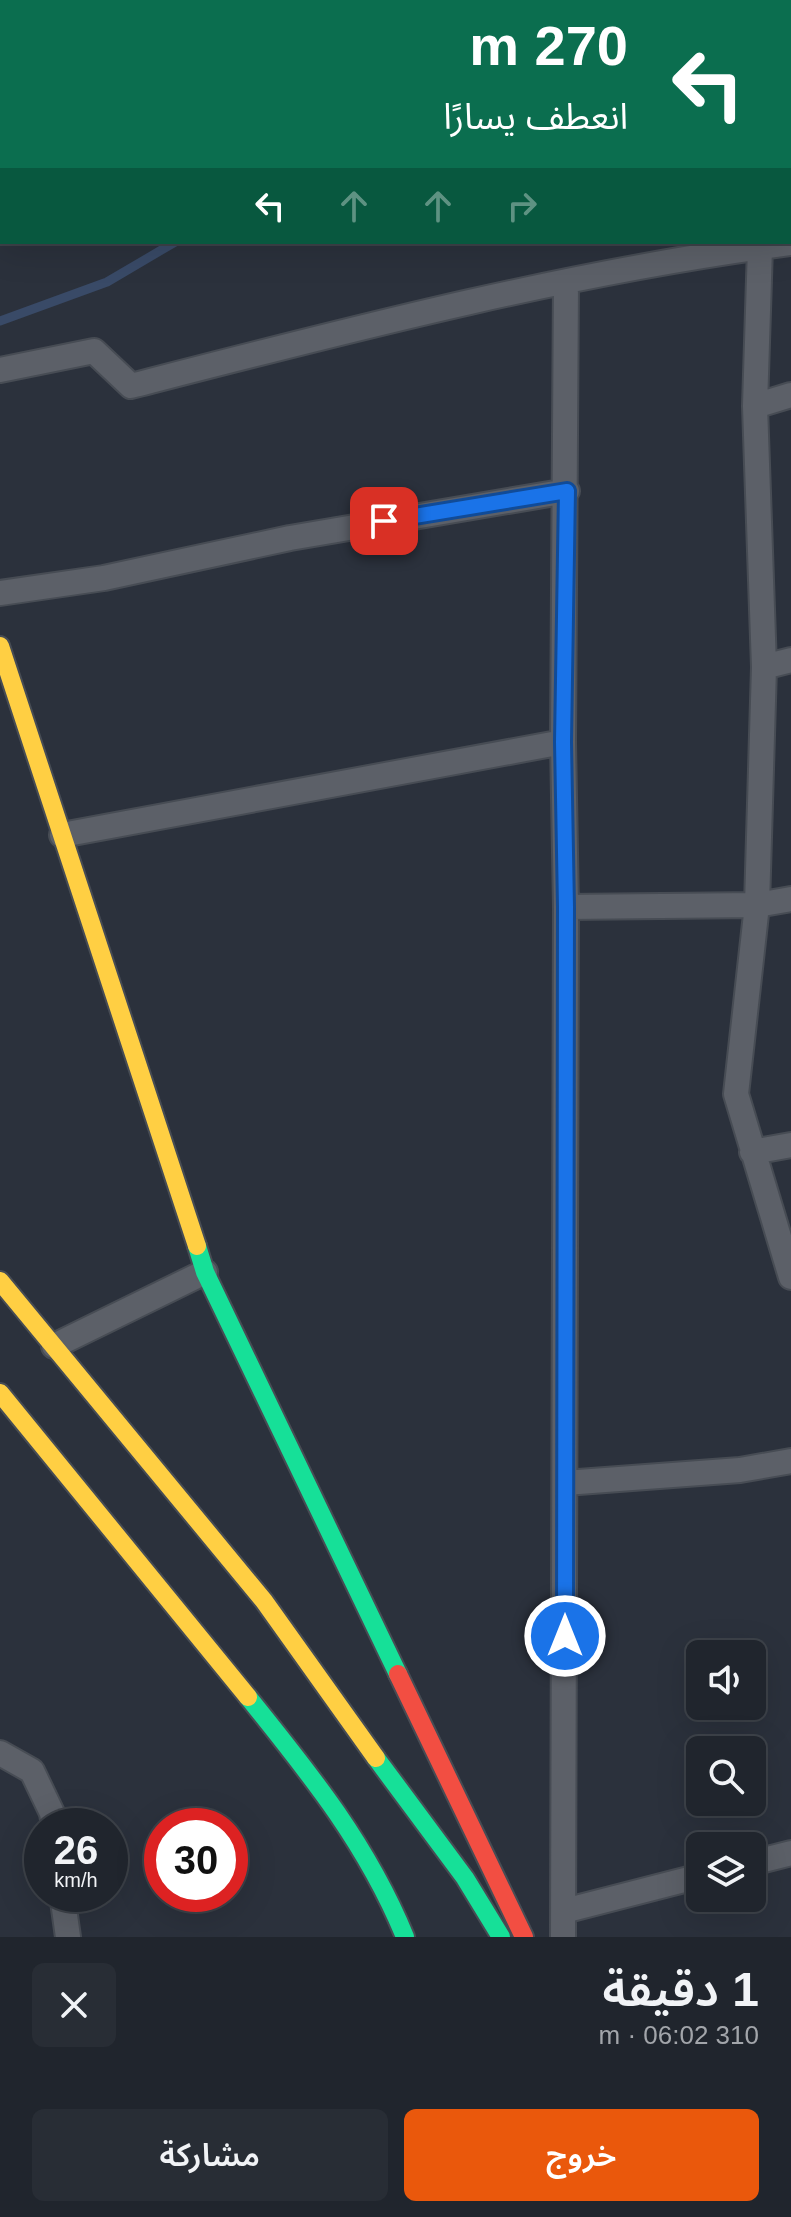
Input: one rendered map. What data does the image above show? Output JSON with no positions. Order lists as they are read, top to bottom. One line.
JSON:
{"page":{"turn":["270 m","انعطف يسارًا"],"speed":"26 km/h","limit":"30","heading":["1 دقيقة","310 m · 06:02"],"buttons":["خروج","مشاركة"]}}
